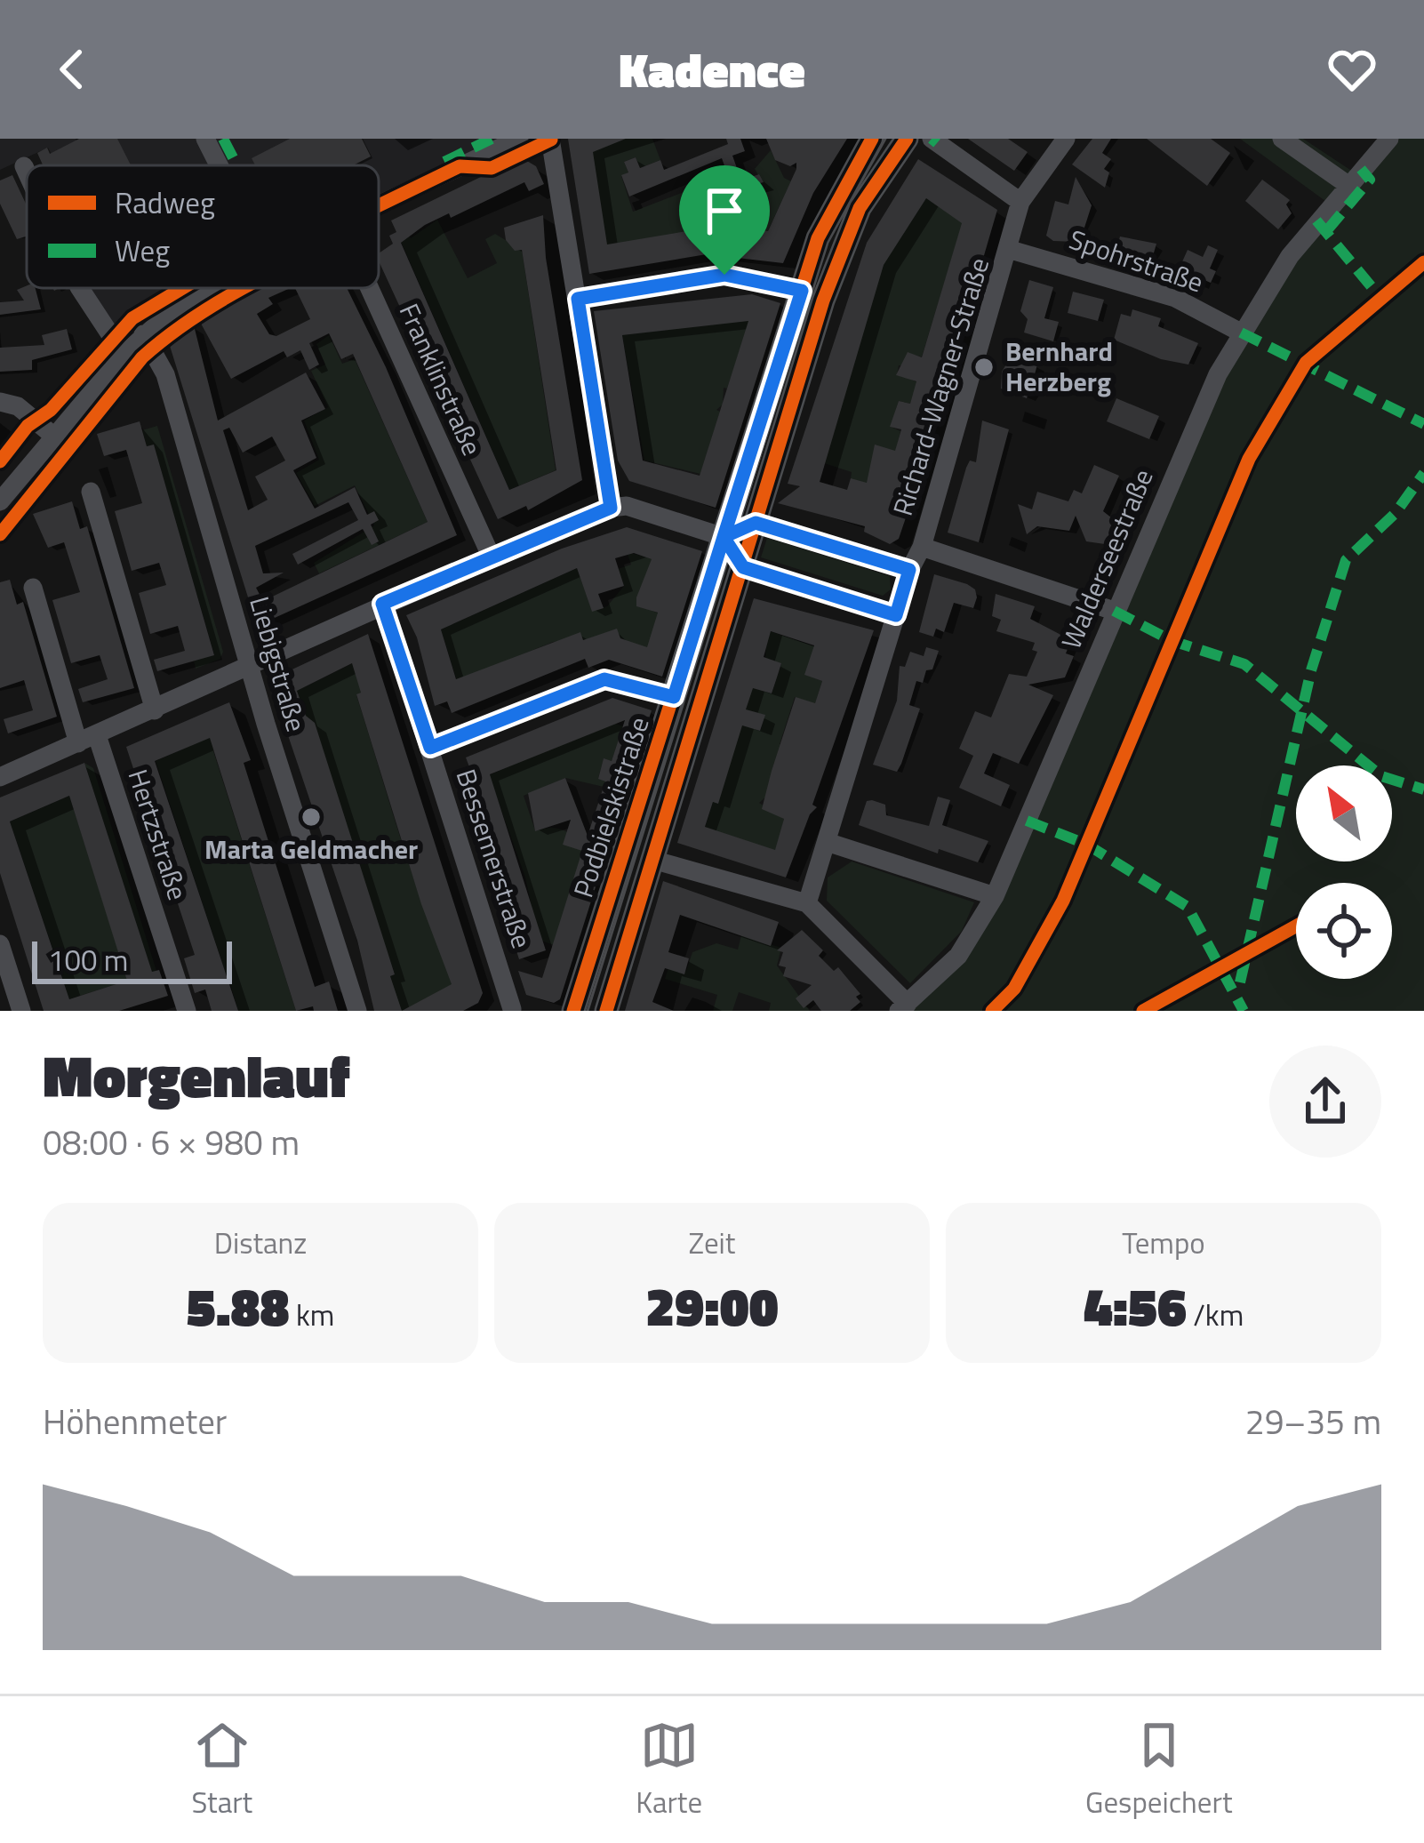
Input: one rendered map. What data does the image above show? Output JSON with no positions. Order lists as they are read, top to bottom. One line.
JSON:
{"streets":{"main road":["Podbielskistraße"],"street":["Spohrstraße","Franklinstraße","Richard-Wagner-Straße","Walderseestraße","Liebigstraße","Hertzstraße","Bessemerstraße"]},"crossings":[["Spohrstraße","Richard-Wagner-Straße"],["Spohrstraße","Walderseestraße"]],"places":["Bernhard Herzberg","Marta Geldmacher"],"legend":["Radweg","Weg"],"scale_bar":"100 m","north":"top left","page":{"header":"Kadence","scale":"100 m","heading":["Morgenlauf","08:00 · 6 × 980 m"],"stats":[["Distanz","5.88 km"],["Zeit","29:00"],["Tempo","4:56 /km"]],"chart":["Höhenmeter","29–35 m"],"tabs":["Start","Karte","Gespeichert"]}}
